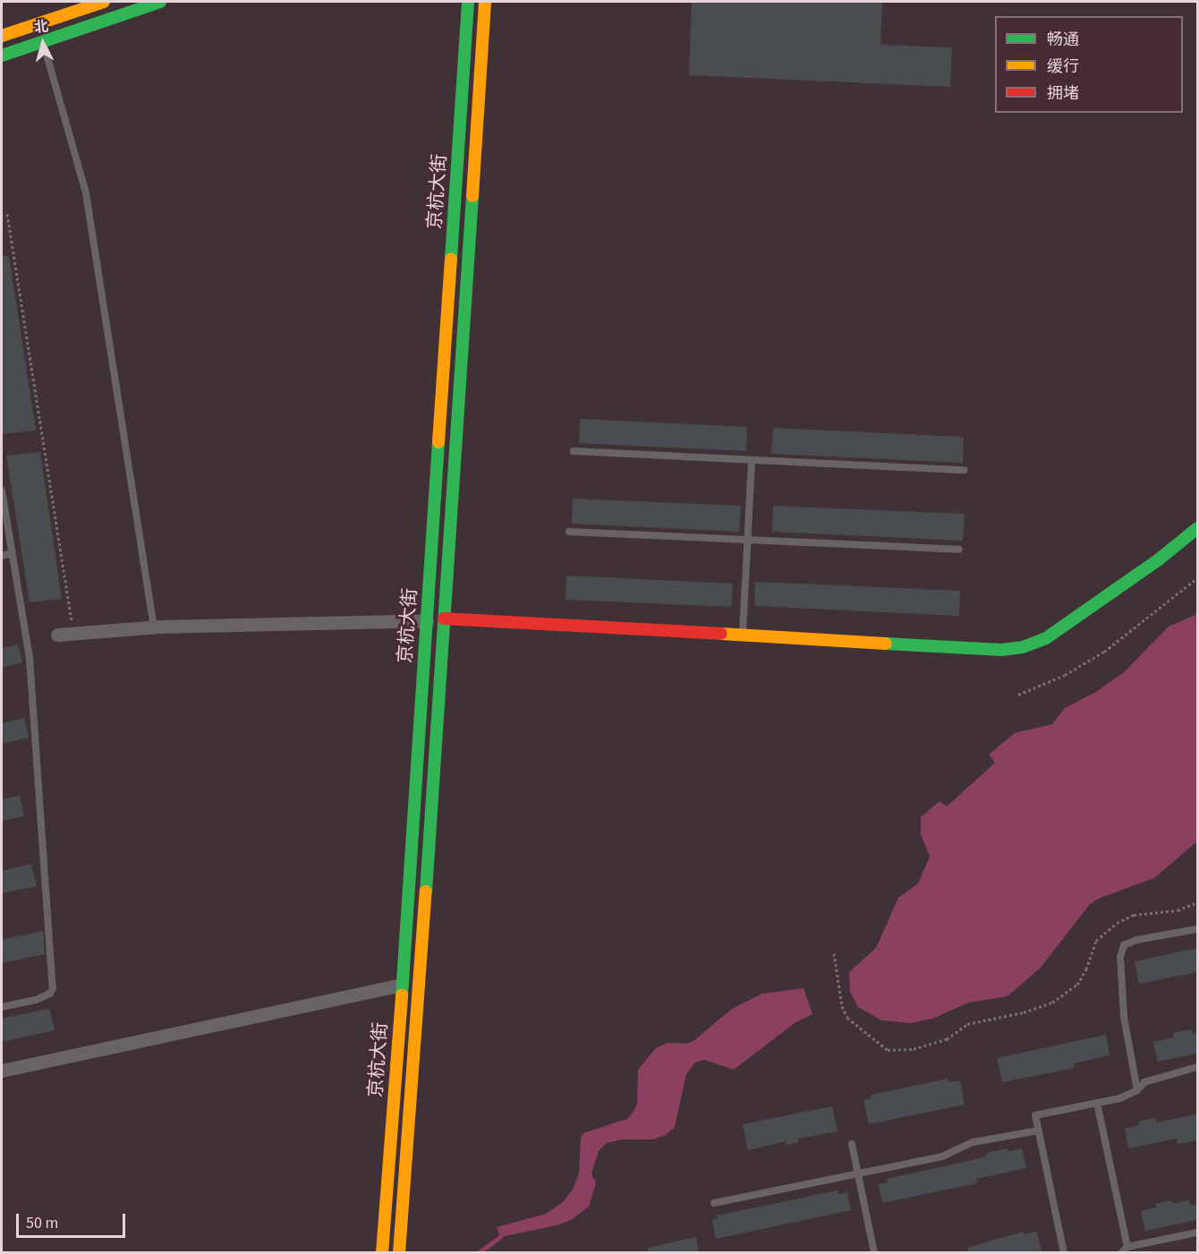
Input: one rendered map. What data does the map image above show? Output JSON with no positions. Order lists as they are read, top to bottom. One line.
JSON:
{"streets":{"main road":["京杭大街"]},"legend":["畅通","缓行","拥堵"],"scale_bar":"50 m","north":"top"}
